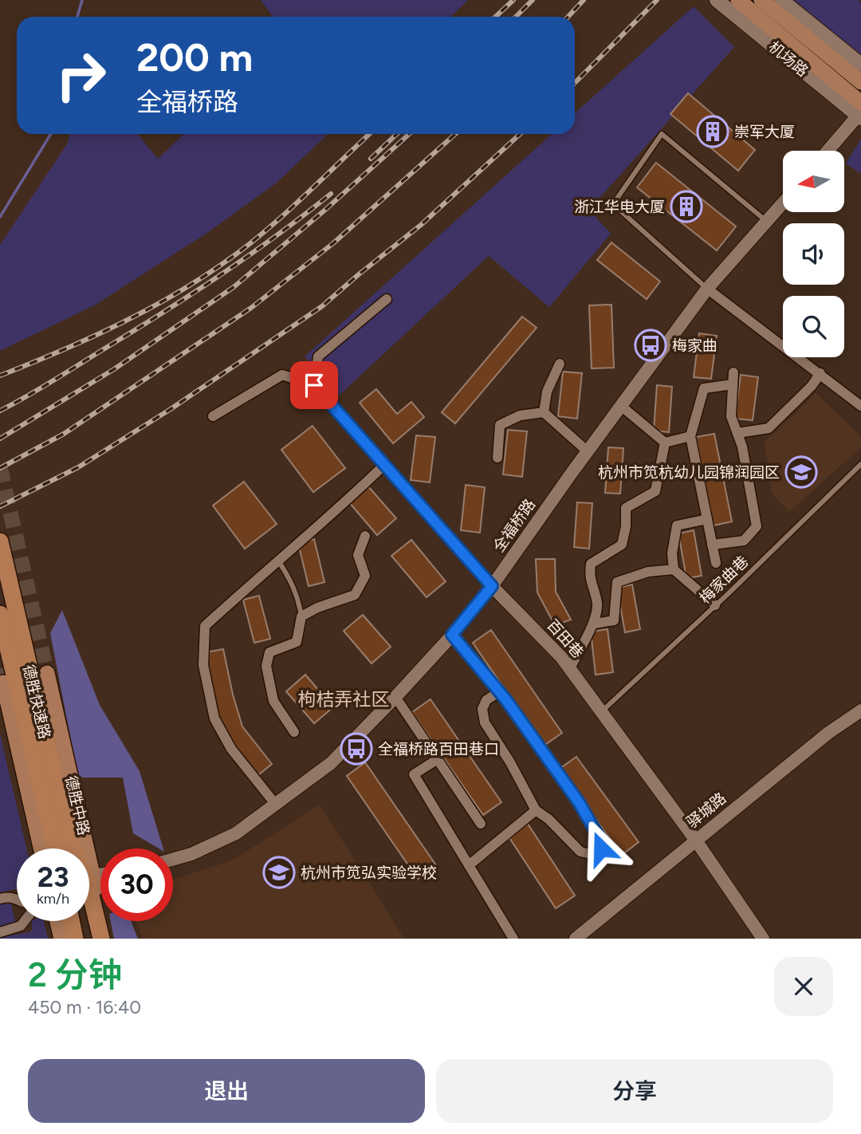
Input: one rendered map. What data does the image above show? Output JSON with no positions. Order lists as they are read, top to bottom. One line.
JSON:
{"streets":{"highway":["德胜快速路"],"main road":["机场路","德胜中路"],"street":["全福桥路","百田巷","驿城路"],"lane":["梅家曲巷"]},"crossings":[["全福桥路","百田巷"],["梅家曲巷","百田巷"],["百田巷","驿城路"]],"districts":["枸桔弄社区"],"places":{"building":["崇军大厦","浙江华电大厦"],"bus stop":["梅家曲","全福桥路百田巷口"],"school or university":["杭州市笕杭幼儿园锦润园区","杭州市笕弘实验学校"]},"north":"left","page":{"turn":["200 m","全福桥路"],"speed":"23 km/h","limit":"30","heading":["2 分钟","450 m · 16:40"],"buttons":["退出","分享"]}}
